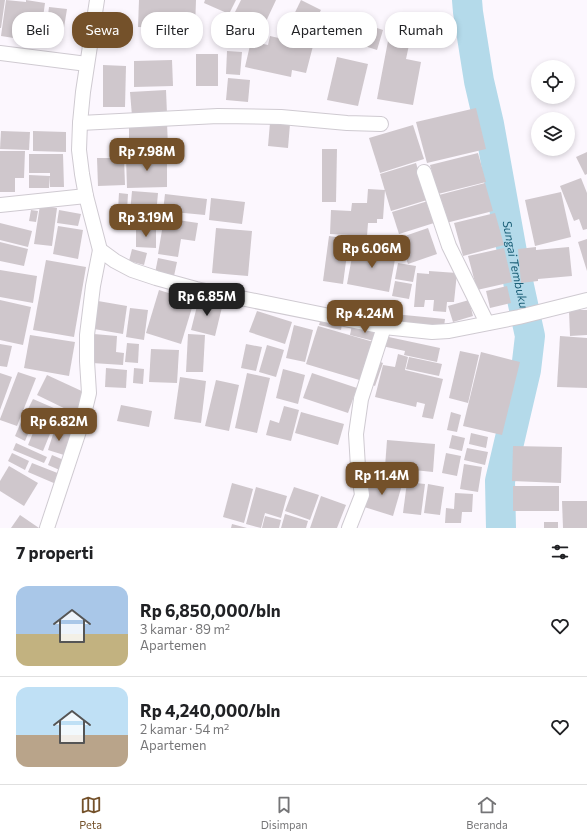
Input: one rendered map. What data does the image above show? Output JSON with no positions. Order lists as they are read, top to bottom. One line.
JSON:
{"water":["Sungai Tembuku"],"page":{"chip":["Beli","Sewa","Filter","Baru","Apartemen","Rumah"],"price":["Rp 7.98M","Rp 3.19M","Rp 6.06M","Rp 6.85M","Rp 4.24M","Rp 6.82M","Rp 11.4M"],"heading":"7 properti","list":[{"name":"Rp 6,850,000/bln","note":"3 kamar · 89 m² · Apartemen"},{"name":"Rp 4,240,000/bln","note":"2 kamar · 54 m² · Apartemen"}],"tabs":["Peta","Disimpan","Beranda"]}}
